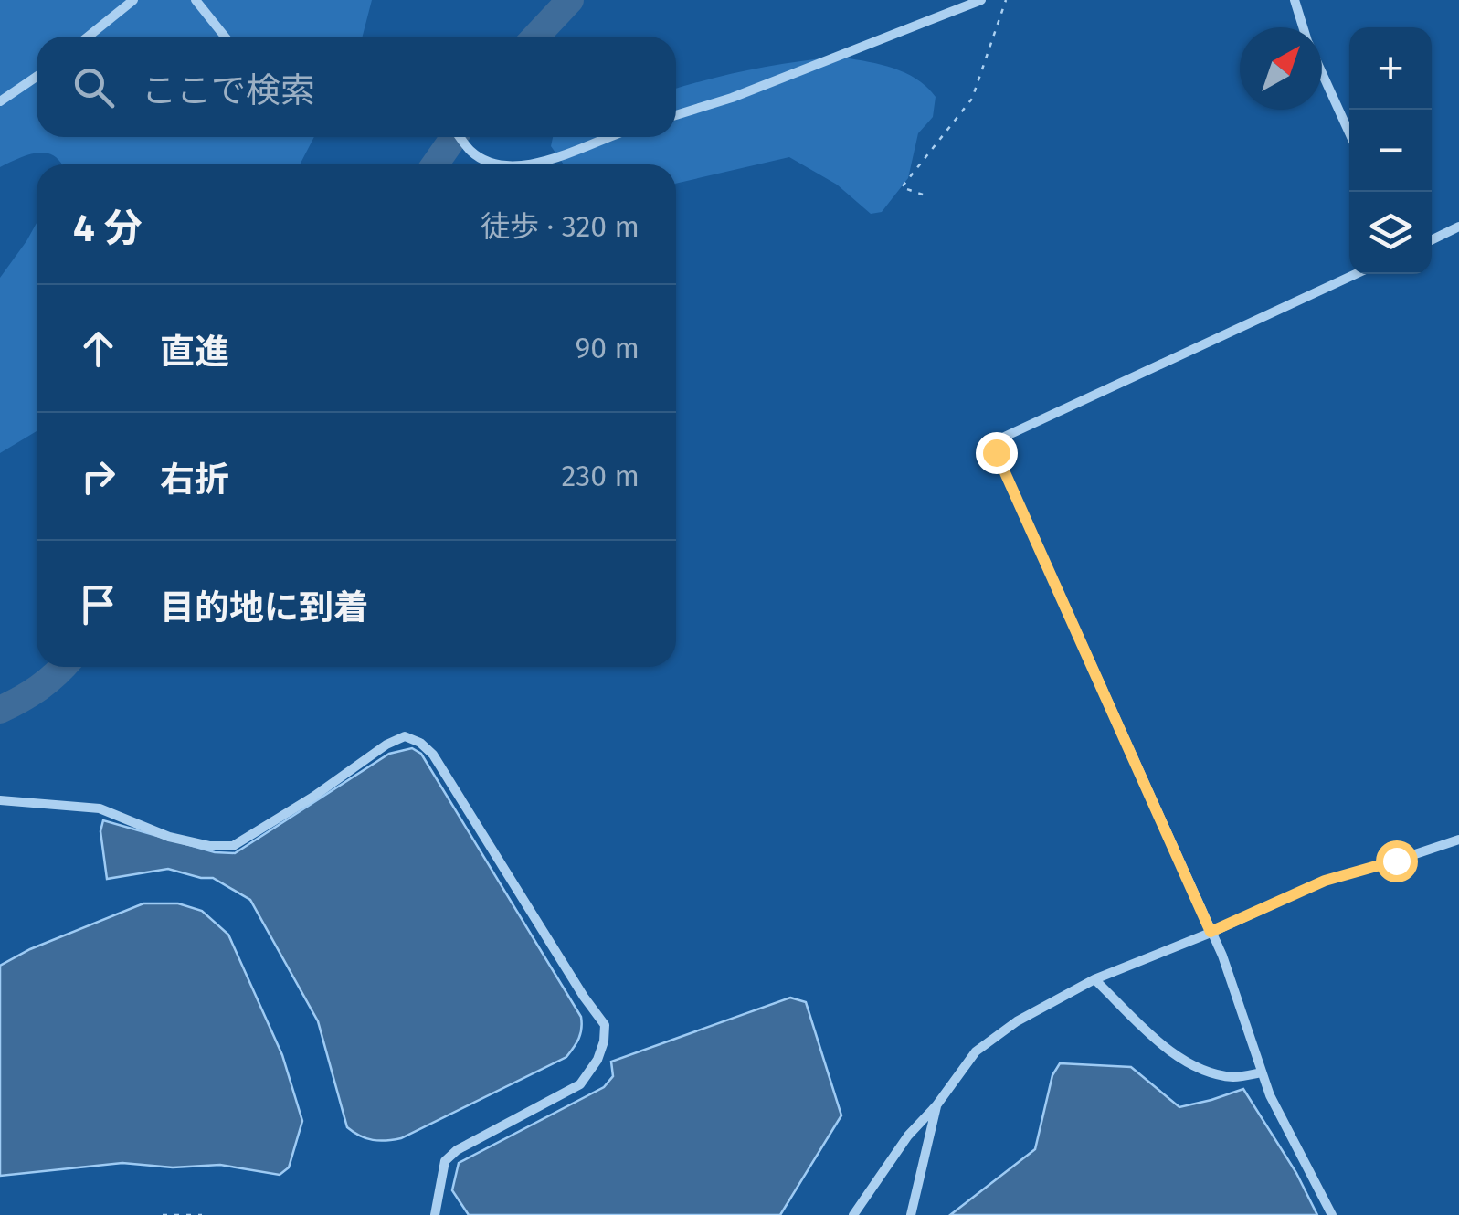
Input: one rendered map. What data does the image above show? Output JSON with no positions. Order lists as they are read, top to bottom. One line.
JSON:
{"north":"top right","page":{"map_buttons":["+","−"],"search":"ここで検索","heading":["4 分","徒歩 · 320 m"],"list":[["直進","90 m"],["右折","230 m"],"目的地に到着"]}}
